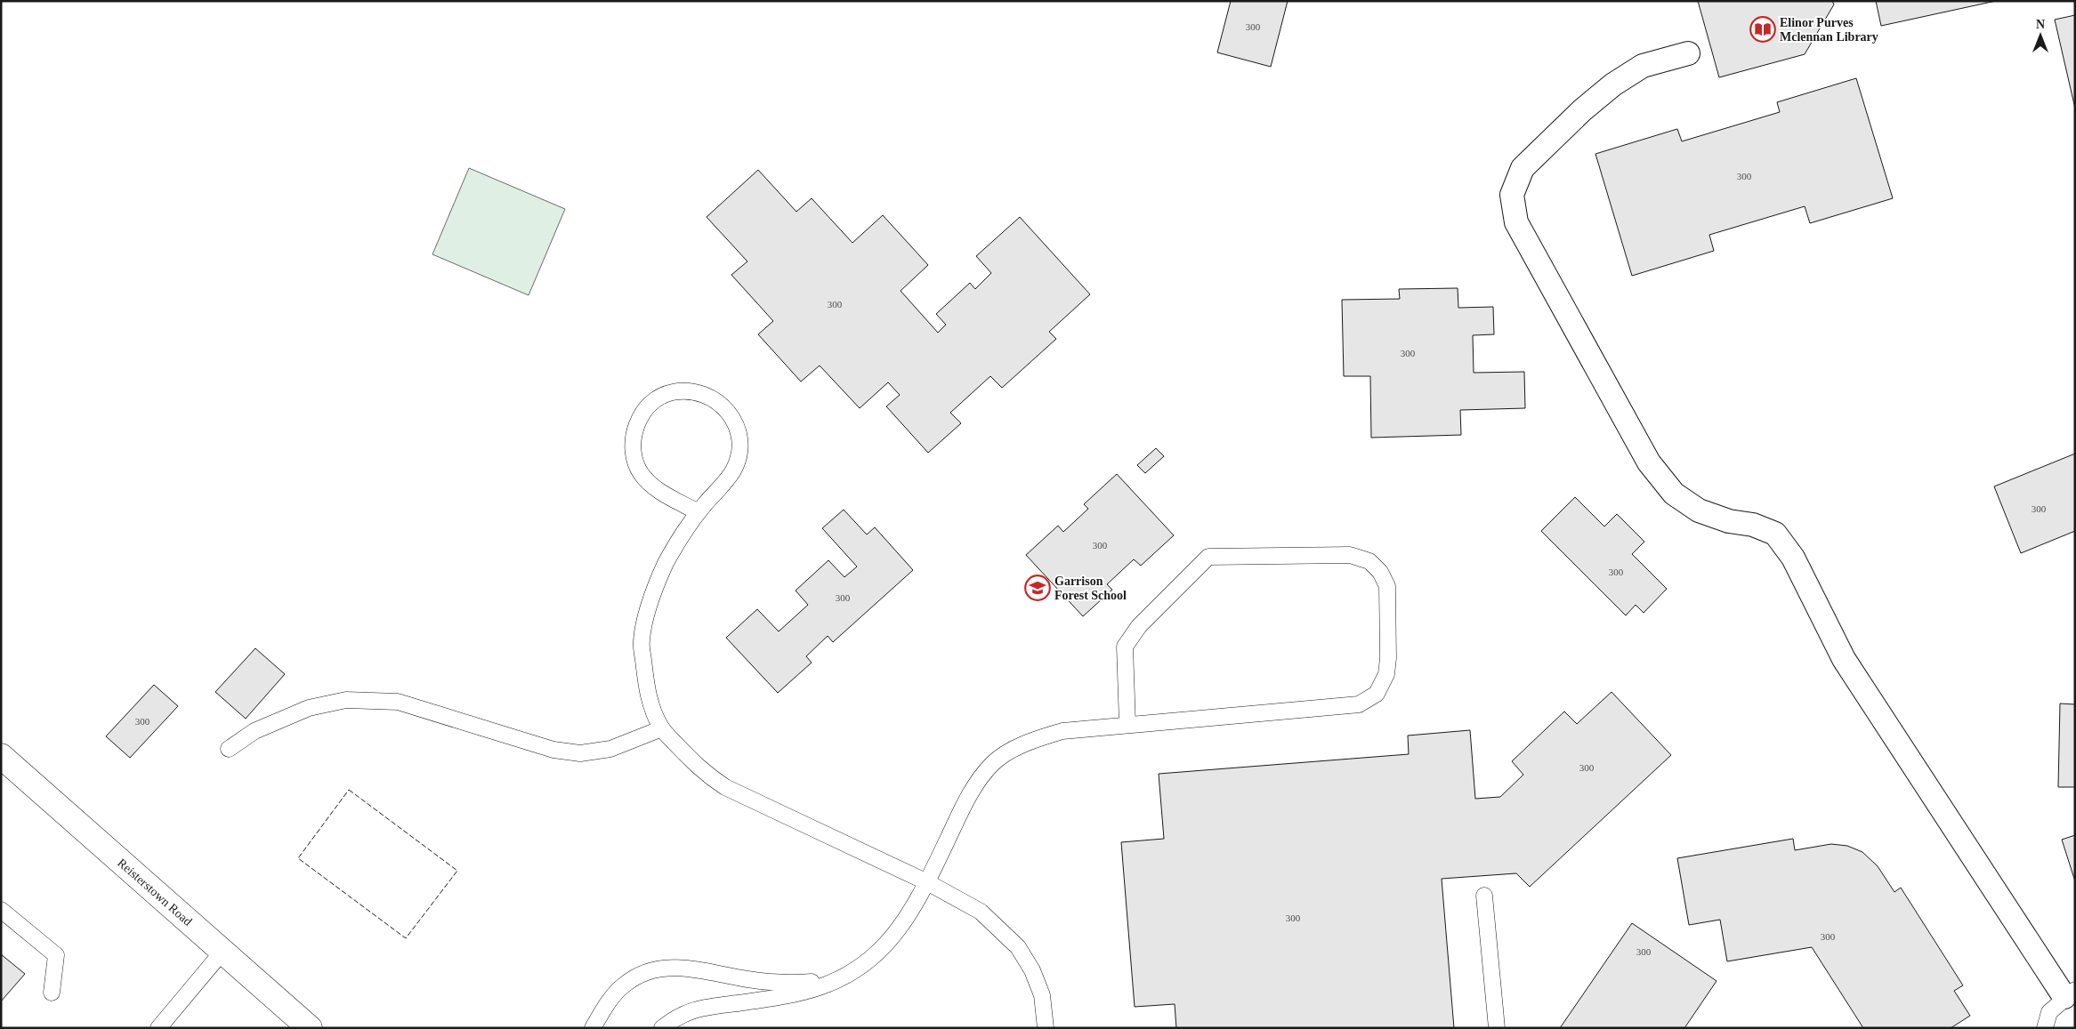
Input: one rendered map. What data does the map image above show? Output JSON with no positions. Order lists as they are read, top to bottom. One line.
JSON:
{"streets":{"main road":["Reisterstown Road"]},"places":{"library":["Elinor Purves Mclennan Library"],"school or university":["Garrison Forest School"]},"house_numbers":["300","300","300","300","300","300","300","300","300","300","300","300","300"],"north":"top"}
